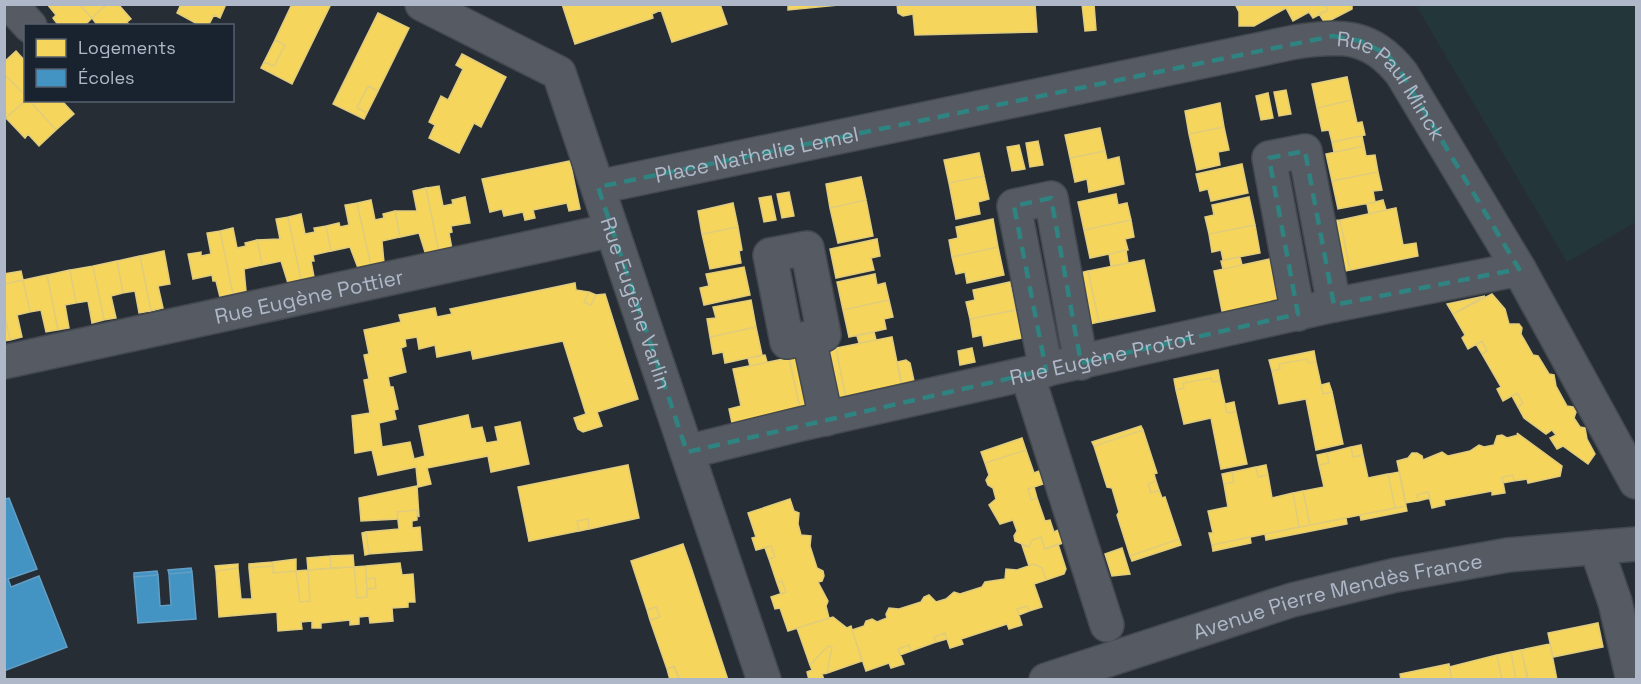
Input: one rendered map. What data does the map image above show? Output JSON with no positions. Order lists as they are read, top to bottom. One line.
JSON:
{"streets":{"street":["Rue Paul Minck","Place Nathalie Lemel","Rue Eugène Pottier","Rue Eugène Varlin","Rue Eugène Protot","Avenue Pierre Mendès France"]},"crossings":[["Rue Paul Minck","Place Nathalie Lemel"],["Rue Paul Minck","Rue Eugène Protot"],["Place Nathalie Lemel","Rue Eugène Varlin"],["Rue Eugène Pottier","Rue Eugène Varlin"],["Rue Eugène Varlin","Rue Eugène Protot"]],"legend":["Logements","Écoles"]}
